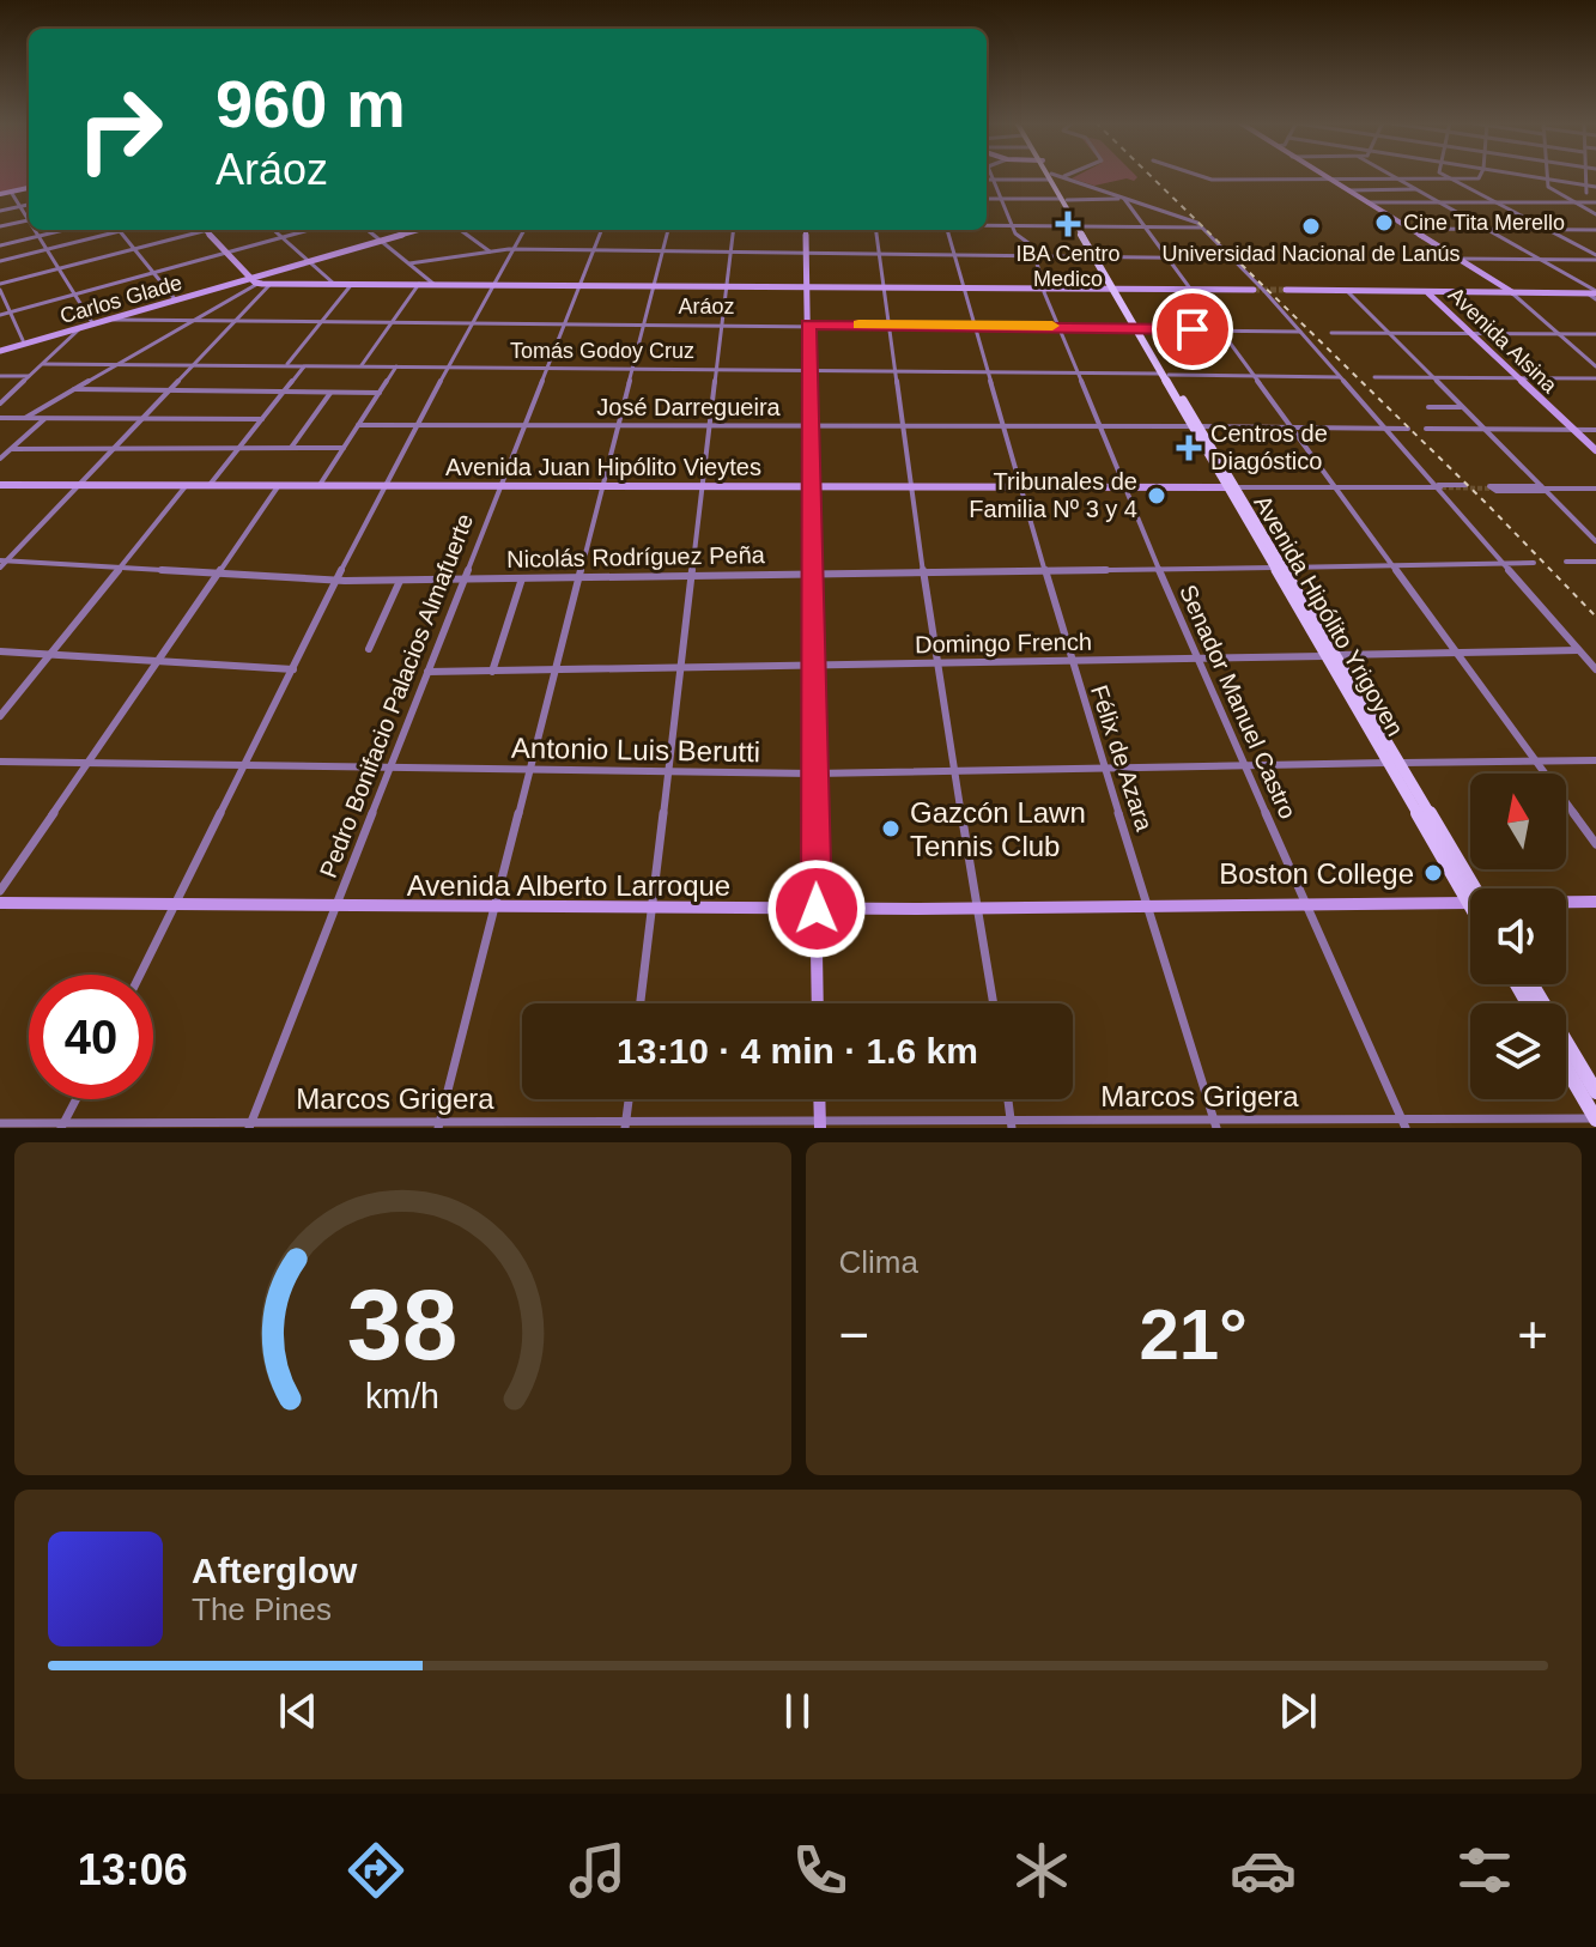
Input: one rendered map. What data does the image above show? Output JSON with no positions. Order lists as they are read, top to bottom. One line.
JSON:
{"streets":{"main road":["Carlos Glade","Avenida Alsina","Avenida Juan Hipólito Vieytes","Avenida Hipólito Yrigoyen","Avenida Alberto Larroque"],"street":["Aráoz","Tomás Godoy Cruz","José Darregueira","Nicolás Rodríguez Peña","Domingo French","Pedro Bonifacio Palacios Almafuerte","Senador Manuel Castro","Antonio Luis Berutti","Félix de Azara","Marcos Grigera"]},"crossings":[["Carlos Glade","Aráoz"],["Aráoz","Avenida Hipólito Yrigoyen"],["Aráoz","Pedro Bonifacio Palacios Almafuerte"],["Aráoz","Senador Manuel Castro"],["Aráoz","Félix de Azara"],["Tomás Godoy Cruz","Avenida Hipólito Yrigoyen"],["Tomás Godoy Cruz","Pedro Bonifacio Palacios Almafuerte"],["Tomás Godoy Cruz","Senador Manuel Castro"],["Tomás Godoy Cruz","Félix de Azara"],["José Darregueira","Avenida Hipólito Yrigoyen"],["José Darregueira","Pedro Bonifacio Palacios Almafuerte"],["José Darregueira","Senador Manuel Castro"],["José Darregueira","Félix de Azara"],["Avenida Juan Hipólito Vieytes","Avenida Hipólito Yrigoyen"],["Avenida Juan Hipólito Vieytes","Pedro Bonifacio Palacios Almafuerte"],["Avenida Juan Hipólito Vieytes","Senador Manuel Castro"],["Avenida Juan Hipólito Vieytes","Félix de Azara"],["Nicolás Rodríguez Peña","Avenida Hipólito Yrigoyen"],["Nicolás Rodríguez Peña","Pedro Bonifacio Palacios Almafuerte"],["Nicolás Rodríguez Peña","Senador Manuel Castro"],["Nicolás Rodríguez Peña","Félix de Azara"],["Avenida Hipólito Yrigoyen","Domingo French"],["Avenida Hipólito Yrigoyen","Antonio Luis Berutti"],["Domingo French","Pedro Bonifacio Palacios Almafuerte"],["Domingo French","Senador Manuel Castro"],["Domingo French","Félix de Azara"],["Pedro Bonifacio Palacios Almafuerte","Antonio Luis Berutti"],["Pedro Bonifacio Palacios Almafuerte","Avenida Alberto Larroque"],["Pedro Bonifacio Palacios Almafuerte","Marcos Grigera"],["Senador Manuel Castro","Antonio Luis Berutti"],["Senador Manuel Castro","Avenida Alberto Larroque"],["Senador Manuel Castro","Marcos Grigera"],["Antonio Luis Berutti","Félix de Azara"],["Félix de Azara","Avenida Alberto Larroque"],["Félix de Azara","Marcos Grigera"]],"places":{"other":["Cine Tita Merello","Universidad Nacional de Lanús","Tribunales de Familia Nº 3 y 4","Gazcón Lawn Tennis Club","Boston College"],"health":["IBA Centro Medico","Centros de Diagóstico"]},"north":"top","page":{"turn":["960 m","Aráoz"],"limit":"40","trip":"13:10 · 4 min · 1.6 km","tile":"Clima","heat":["−","21°","+"],"song":["Afterglow","The Pines"],"tabs":"13:06","gauge":["38","km/h"]}}
